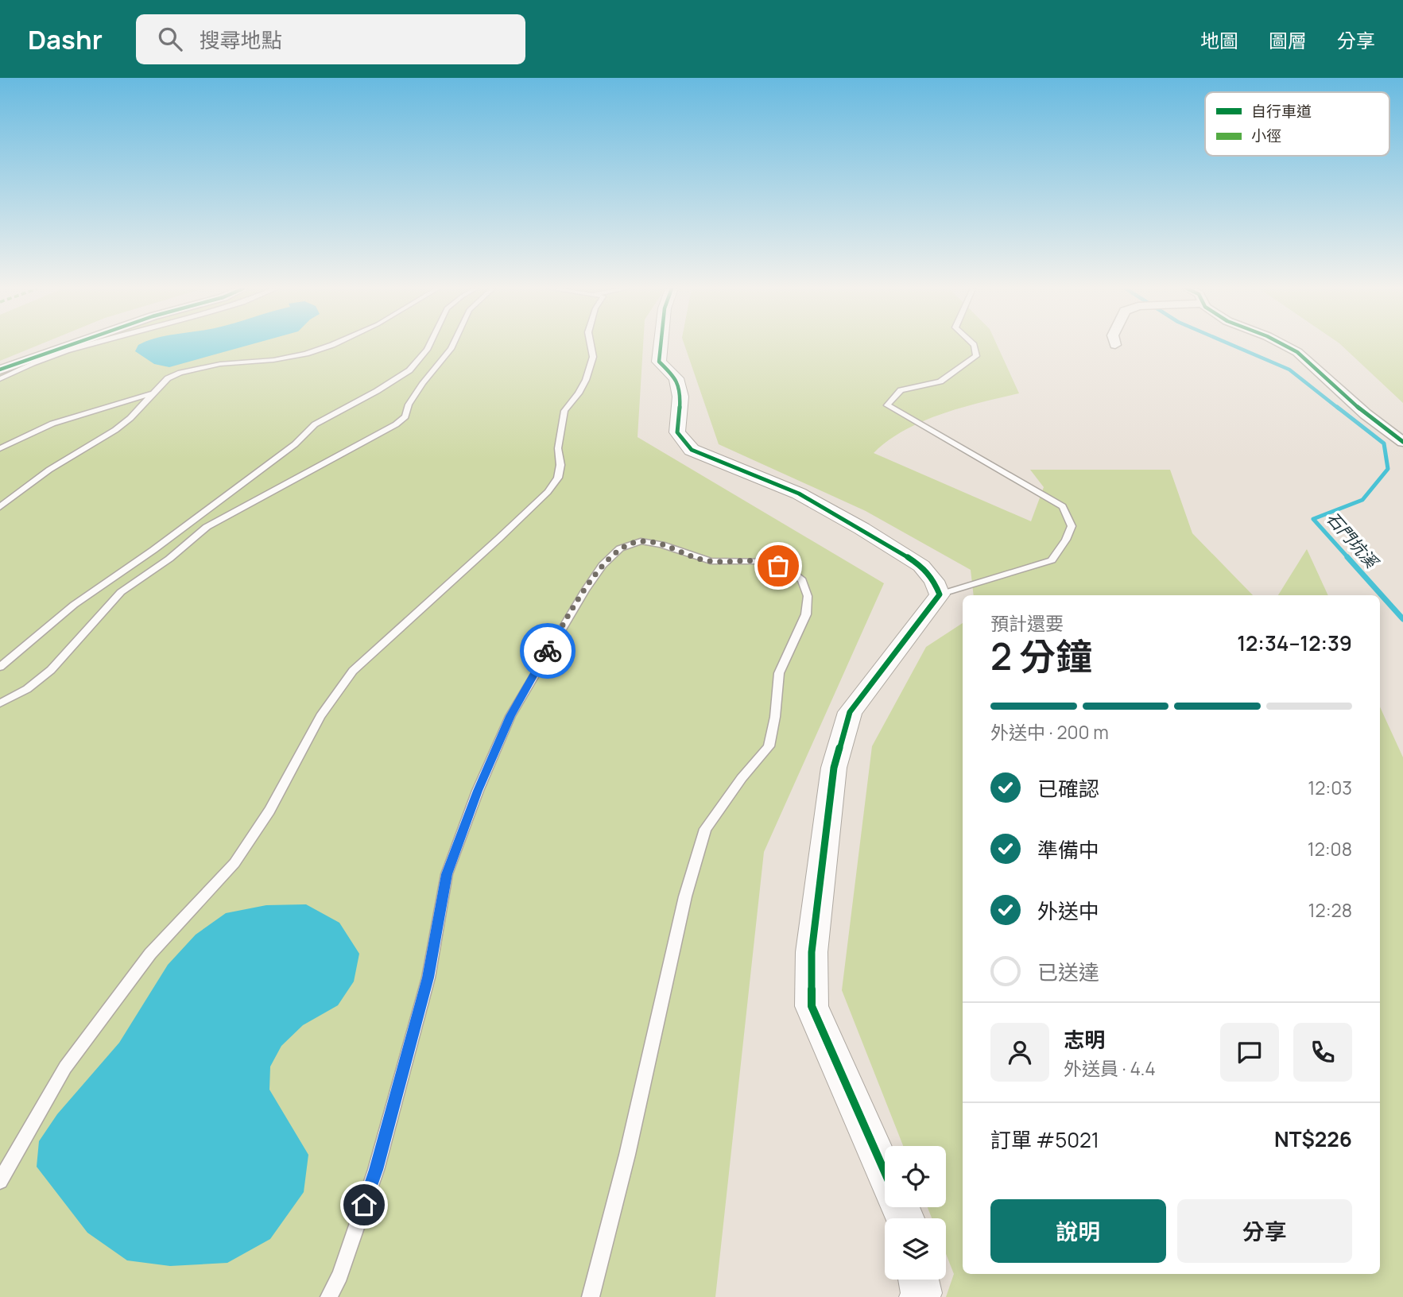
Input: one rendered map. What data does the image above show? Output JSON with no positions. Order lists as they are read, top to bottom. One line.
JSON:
{"water":["石門坑溪"],"legend":["自行車道","小徑"],"page":{"header":"Dashr","search":"搜尋地點","nav":["地圖","圖層","分享"],"heading":["2 分鐘","預計還要","12:34–12:39"],"panel":["志明","外送員 · 4.4","訂單 #5021","NT$226"],"bar":"外送中 · 200 m","list":[["已確認","12:03"],["準備中","12:08"],["外送中","12:28"],"已送達"],"buttons":["說明","分享"]}}
